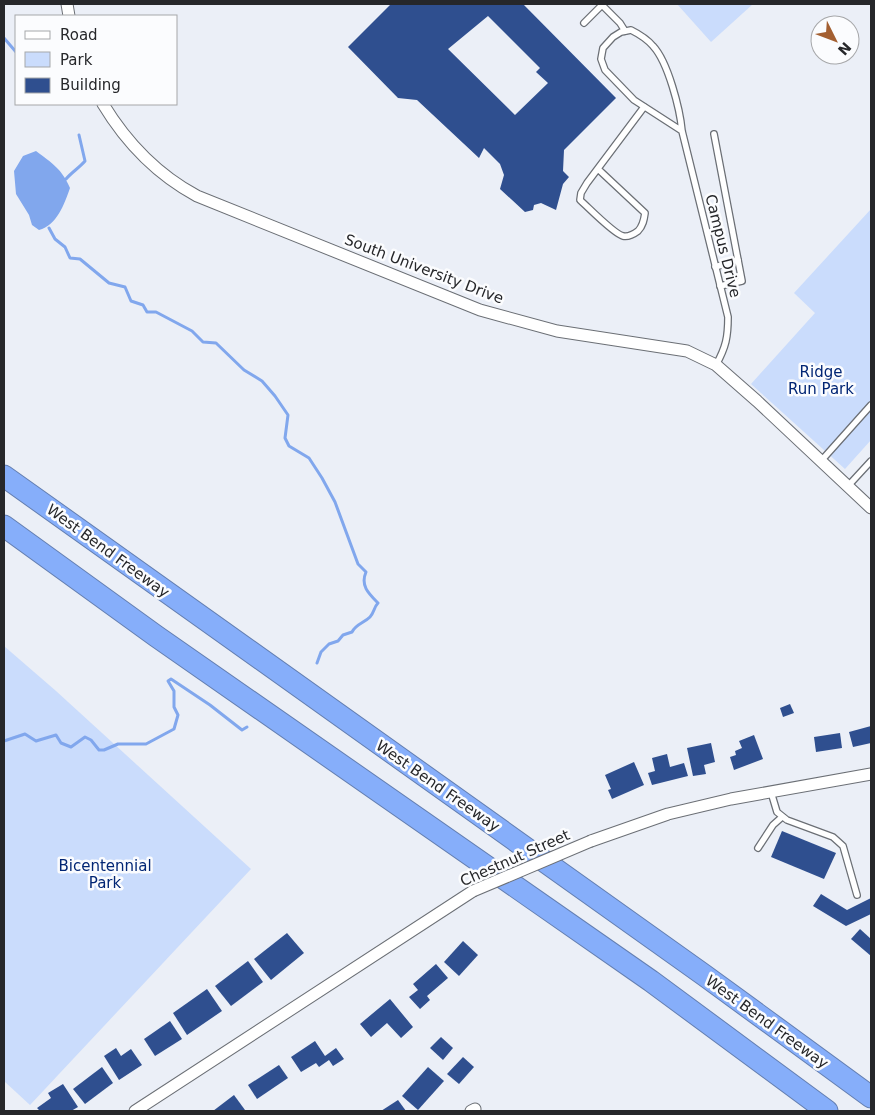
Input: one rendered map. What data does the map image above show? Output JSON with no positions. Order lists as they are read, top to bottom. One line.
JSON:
{"streets":{"highway":["West Bend Freeway"],"street":["South University Drive","Chestnut Street"],"lane":["Campus Drive"]},"crossings":[["Campus Drive","South University Drive"]],"parks":["Ridge Run Park","Bicentennial Park"],"legend":["Road","Park","Building"],"north":"bottom right"}
